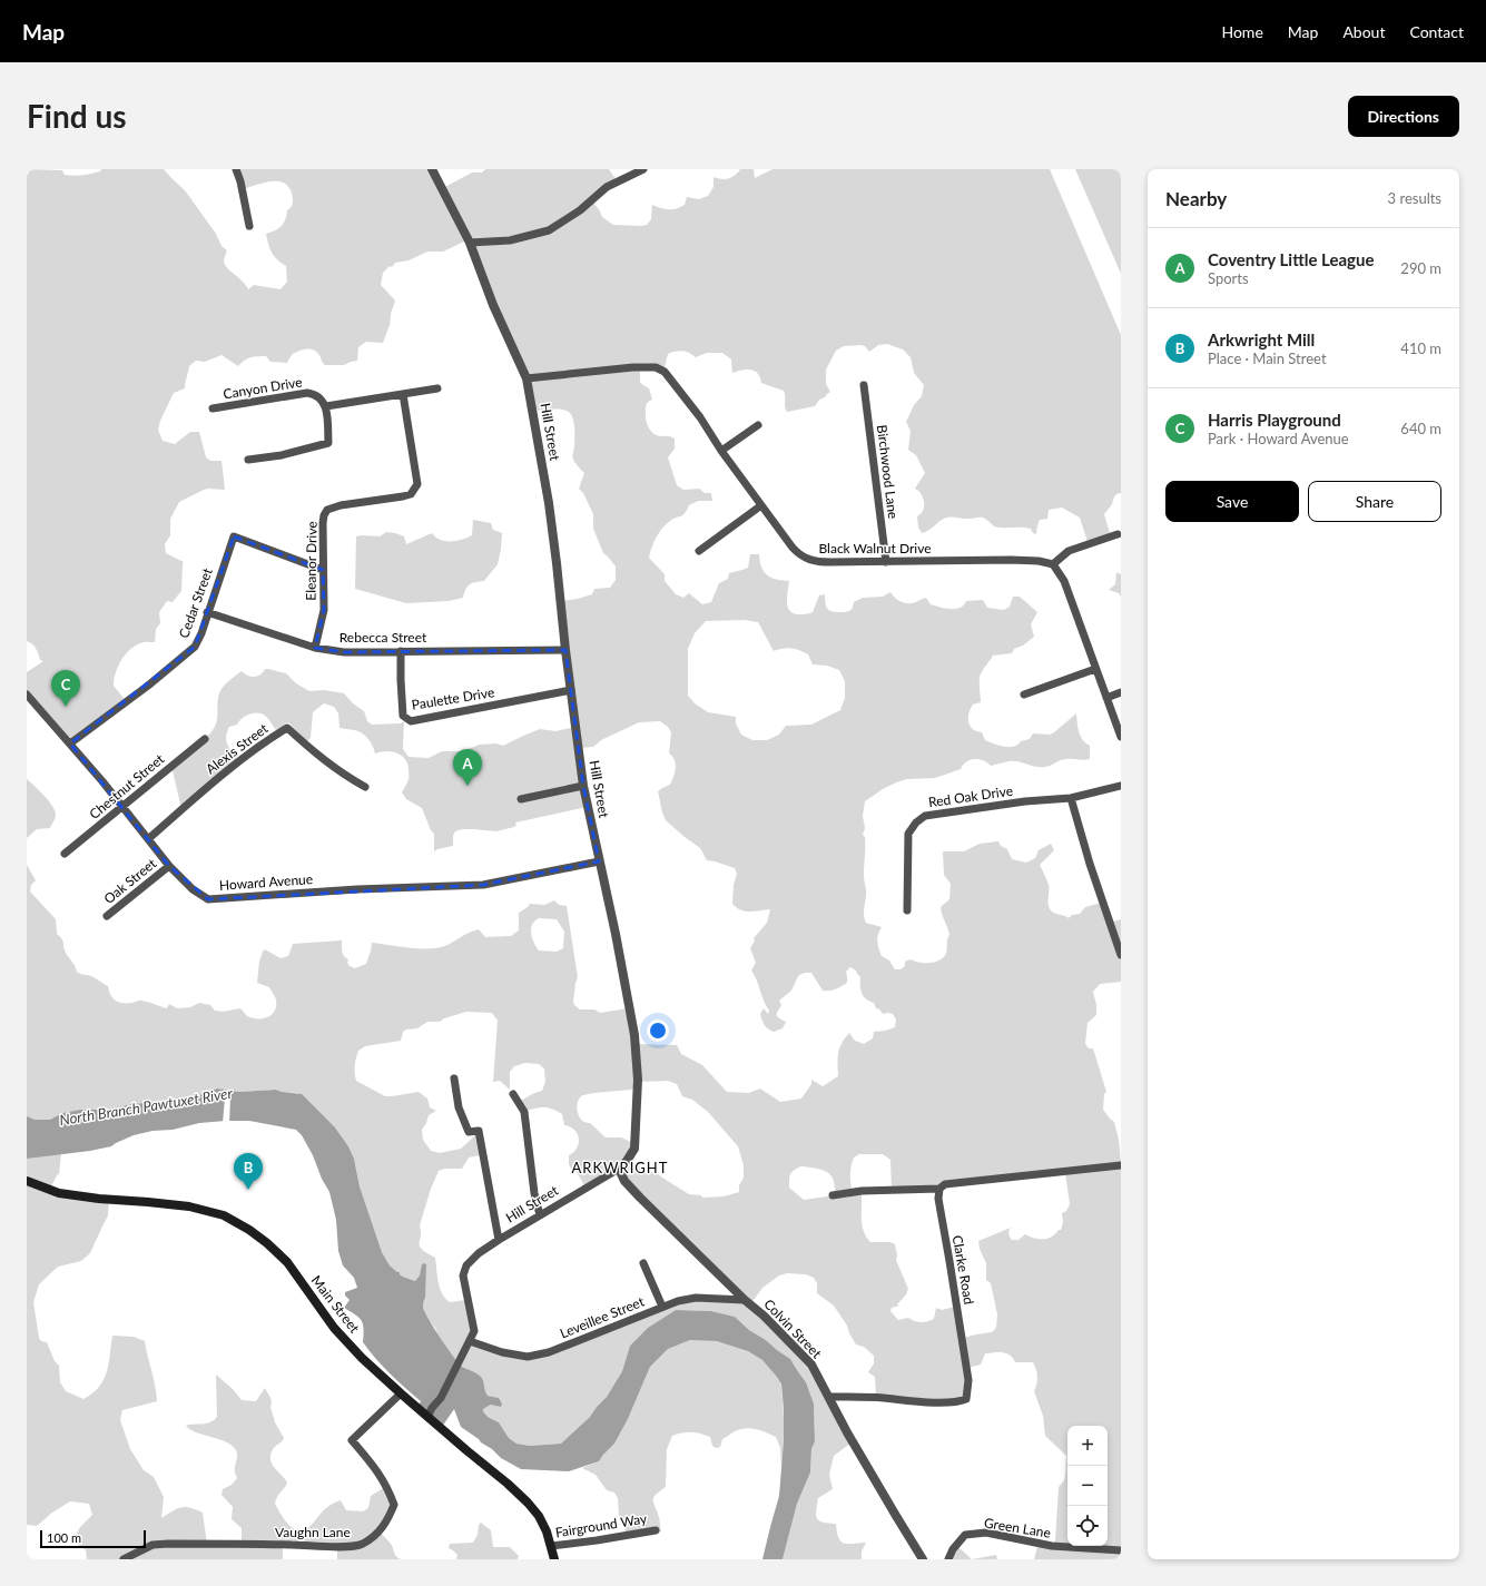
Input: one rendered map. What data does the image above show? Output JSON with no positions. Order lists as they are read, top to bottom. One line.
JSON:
{"streets":{"main road":["Main Street"],"street":["Canyon Drive","Hill Street","Birchwood Lane","Black Walnut Drive","Eleanor Drive","Cedar Street","Rebecca Street","Paulette Drive","Alexis Street","Chestnut Street","Red Oak Drive","Oak Street","Howard Avenue","Clarke Road","Leveillee Street","Colvin Street","Fairground Way","Green Lane","Vaughn Lane"]},"crossings":[["Hill Street","Black Walnut Drive"],["Hill Street","Rebecca Street"],["Hill Street","Paulette Drive"],["Hill Street","Howard Avenue"],["Hill Street","Main Street"],["Hill Street","Leveillee Street"],["Hill Street","Colvin Street"],["Birchwood Lane","Black Walnut Drive"],["Eleanor Drive","Cedar Street"],["Eleanor Drive","Rebecca Street"],["Cedar Street","Rebecca Street"],["Cedar Street","Howard Avenue"],["Rebecca Street","Paulette Drive"],["Alexis Street","Howard Avenue"],["Chestnut Street","Howard Avenue"],["Oak Street","Howard Avenue"],["Clarke Road","Colvin Street"],["Main Street","Fairground Way"],["Main Street","Vaughn Lane"],["Leveillee Street","Colvin Street"]],"districts":["ARKWRIGHT"],"water":["North Branch Pawtuxet River"],"scale_bar":"100 m","page":{"header":"Map","nav":["Home","Map","About","Contact"],"buttons":["Directions",["Save","Share"]],"title":"Find us","heading":["Nearby","3 results"],"list":[{"mark":"A","name":"Coventry Little League","note":"Sports","value":"290 m"},{"mark":"B","name":"Arkwright Mill","note":"Place · Main Street","value":"410 m"},{"mark":"C","name":"Harris Playground","note":"Park · Howard Avenue","value":"640 m"}],"pins":["C","A","B"],"map_buttons":["+","−"],"scale":"100 m"}}
